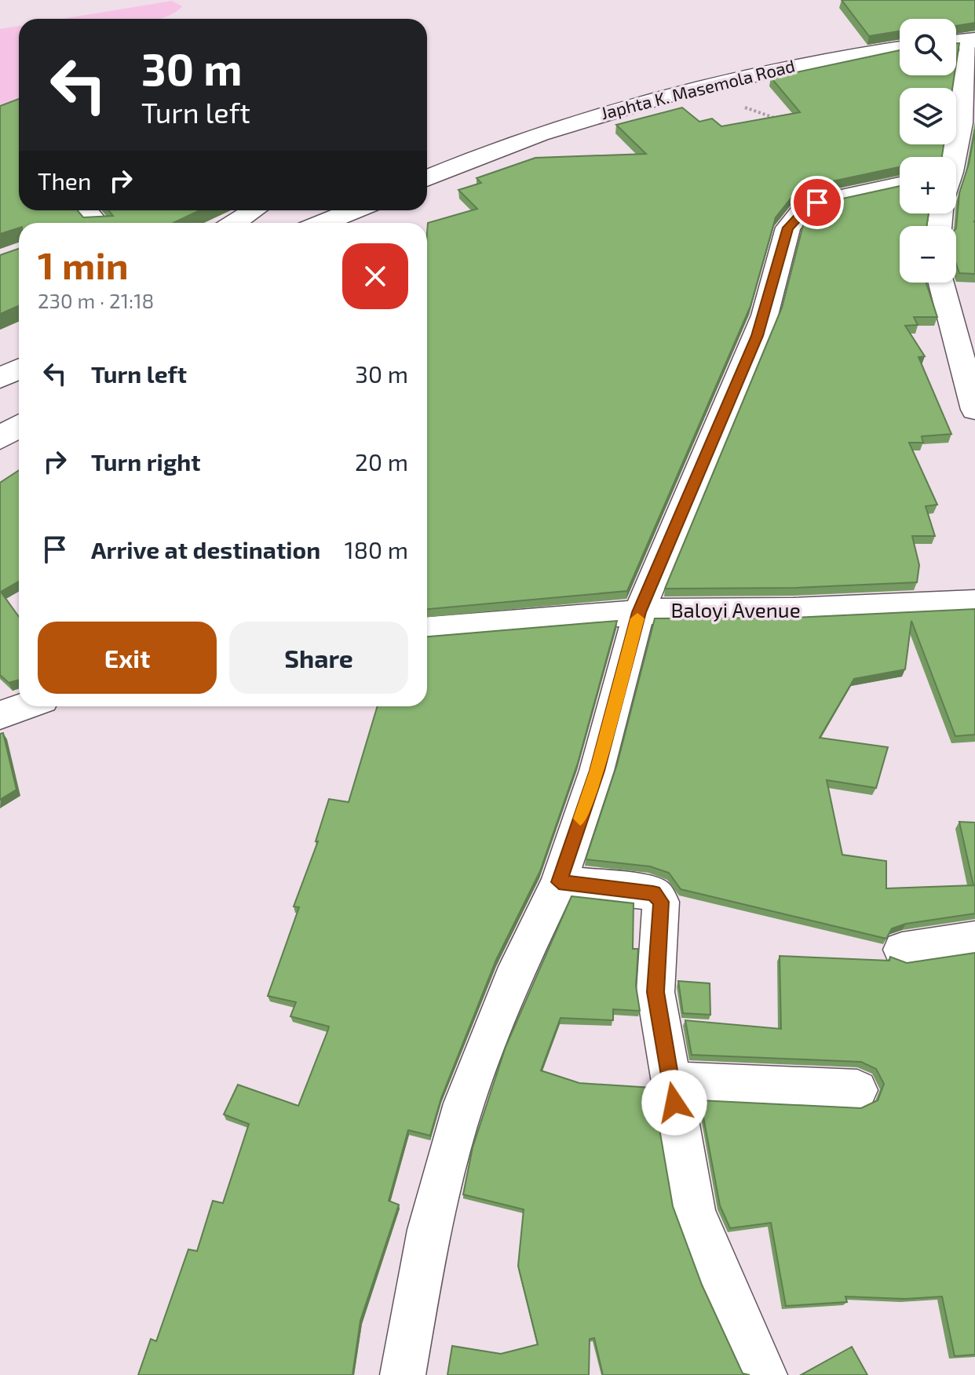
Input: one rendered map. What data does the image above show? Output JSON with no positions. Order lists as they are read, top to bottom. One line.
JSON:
{"streets":{"main road":["Japhta K. Masemola Road"],"street":["Baloyi Avenue"]},"page":{"map_buttons":["+","−"],"turn":["30 m","Turn left"],"then":"Then","heading":["1 min","230 m · 21:18"],"list":[{"name":"Turn left","value":"30 m"},{"name":"Turn right","value":"20 m"},{"name":"Arrive at destination","value":"180 m"}],"buttons":["Exit","Share"]}}
